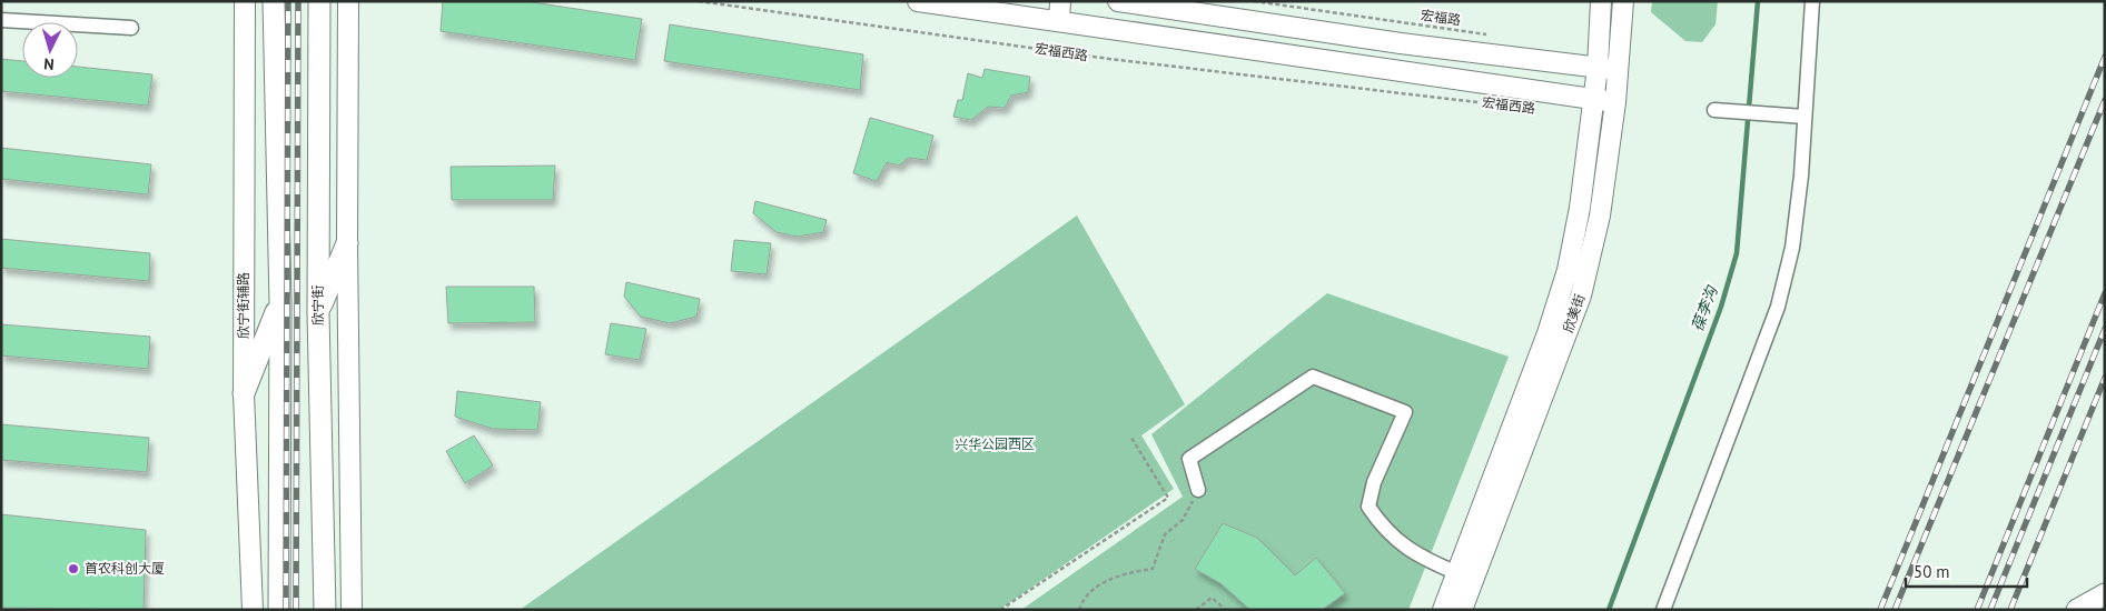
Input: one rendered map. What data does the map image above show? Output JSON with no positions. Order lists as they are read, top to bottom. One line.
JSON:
{"streets":{"main road":["欣宁街"],"street":["宏福西路","欣宁街辅路","欣美街"],"path":["宏福路"]},"crossings":[["宏福西路","欣美街"]],"water":["葆李沟"],"parks":["兴华公园西区"],"places":["首农科创大厦"],"scale_bar":"50 m","north":"bottom"}
